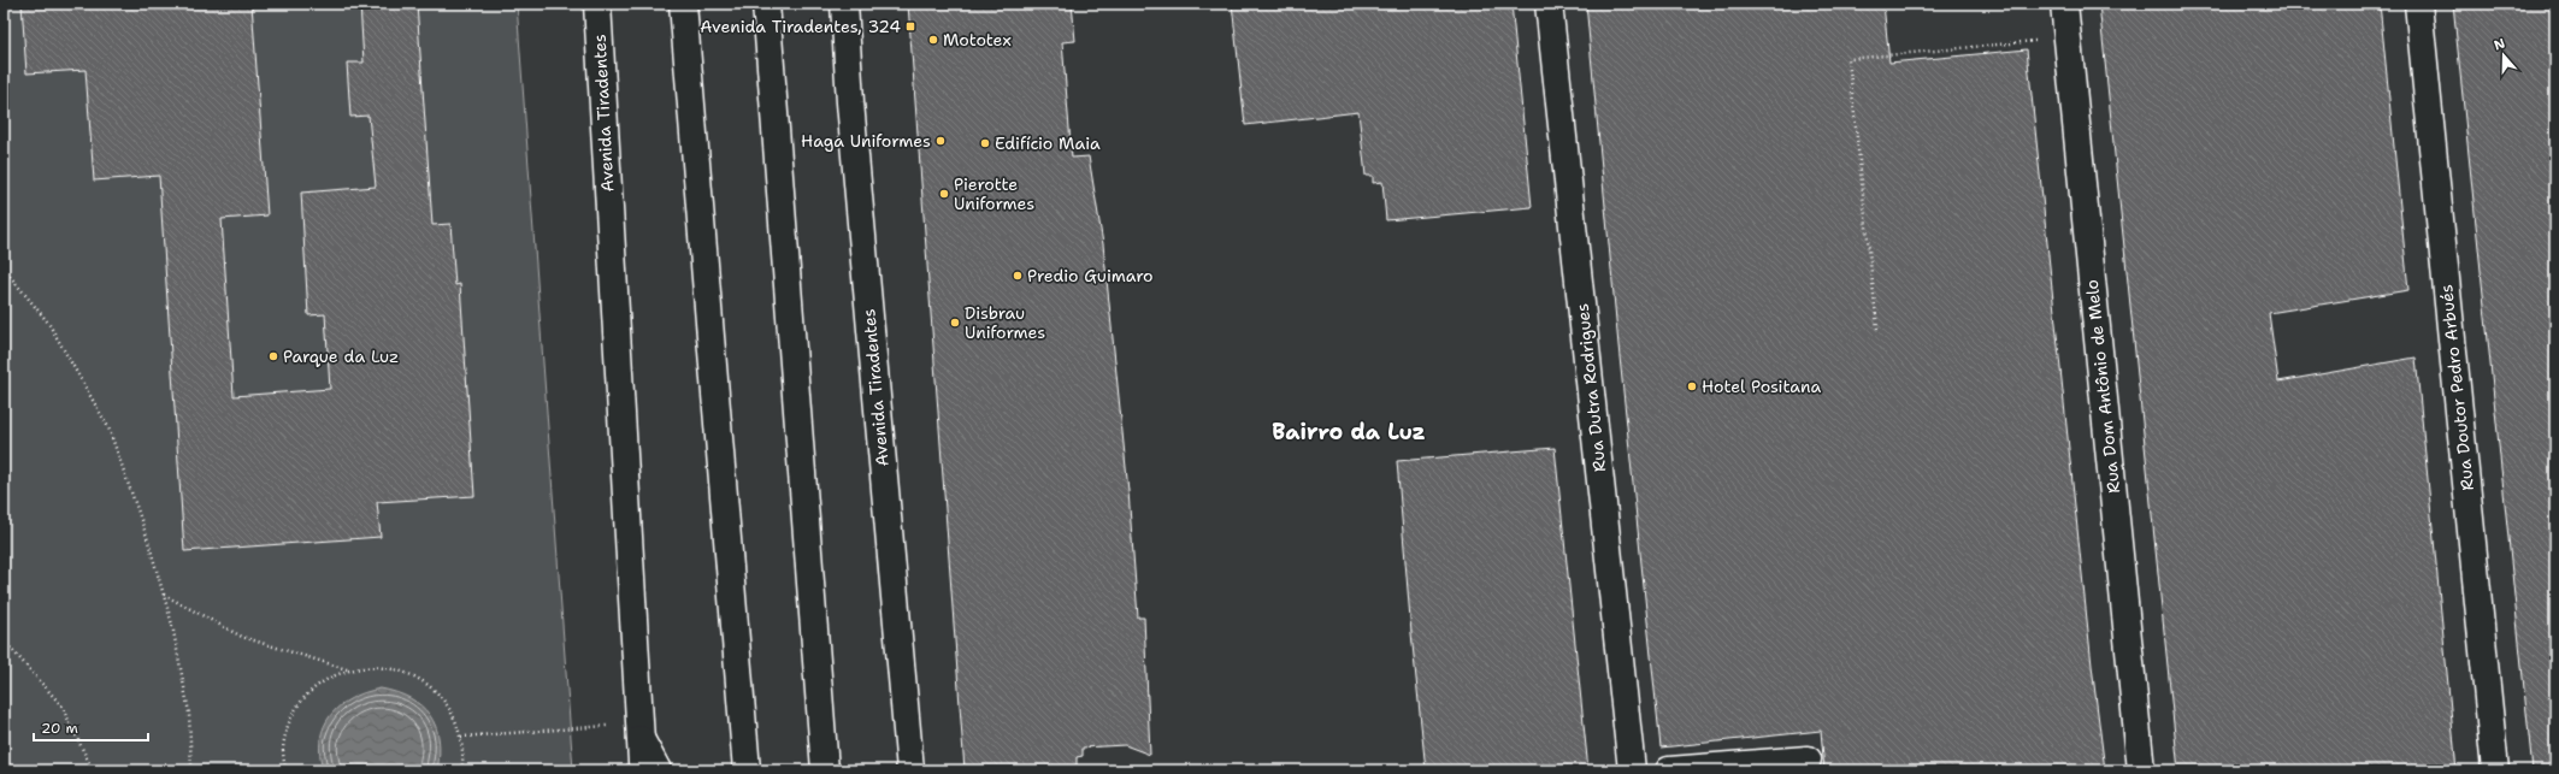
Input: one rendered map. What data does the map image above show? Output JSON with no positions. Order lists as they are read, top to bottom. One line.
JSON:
{"streets":{"main road":["Avenida Tiradentes","Rua Dom Antônio de Melo","Rua Dutra Rodrigues","Rua Doutor Pedro Arbués"]},"districts":["Bairro da Luz"],"places":{"transit":["Avenida Tiradentes, 324"],"other":["Mototex","Haga Uniformes","Edifício Maia","Pierotte Uniformes","Predio Guimaro","Disbrau Uniformes","Parque da Luz","Hotel Positana"]},"scale_bar":"20 m","north":"top"}
